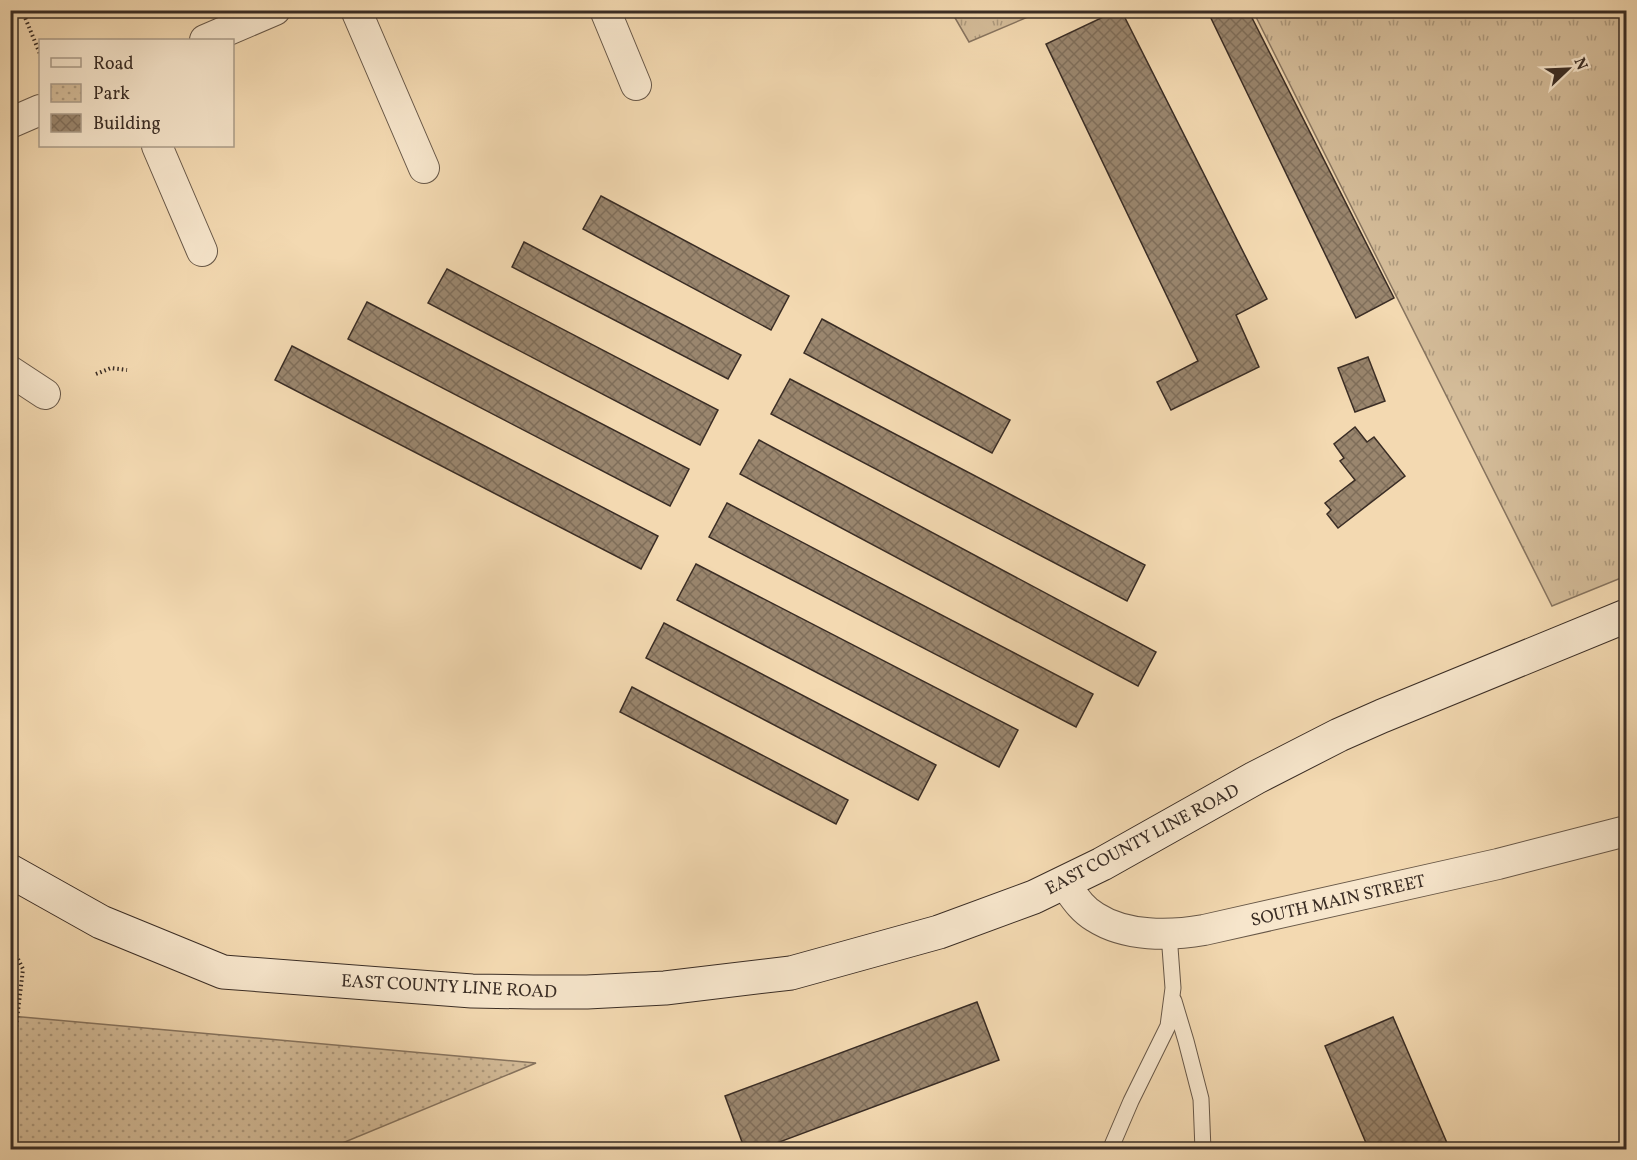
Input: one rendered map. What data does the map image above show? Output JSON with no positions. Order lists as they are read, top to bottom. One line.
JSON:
{"streets":{"main road":["EAST COUNTY LINE ROAD"],"street":["SOUTH MAIN STREET"]},"crossings":[["EAST COUNTY LINE ROAD","SOUTH MAIN STREET"]],"legend":["Road","Park","Building"],"north":"top right"}
